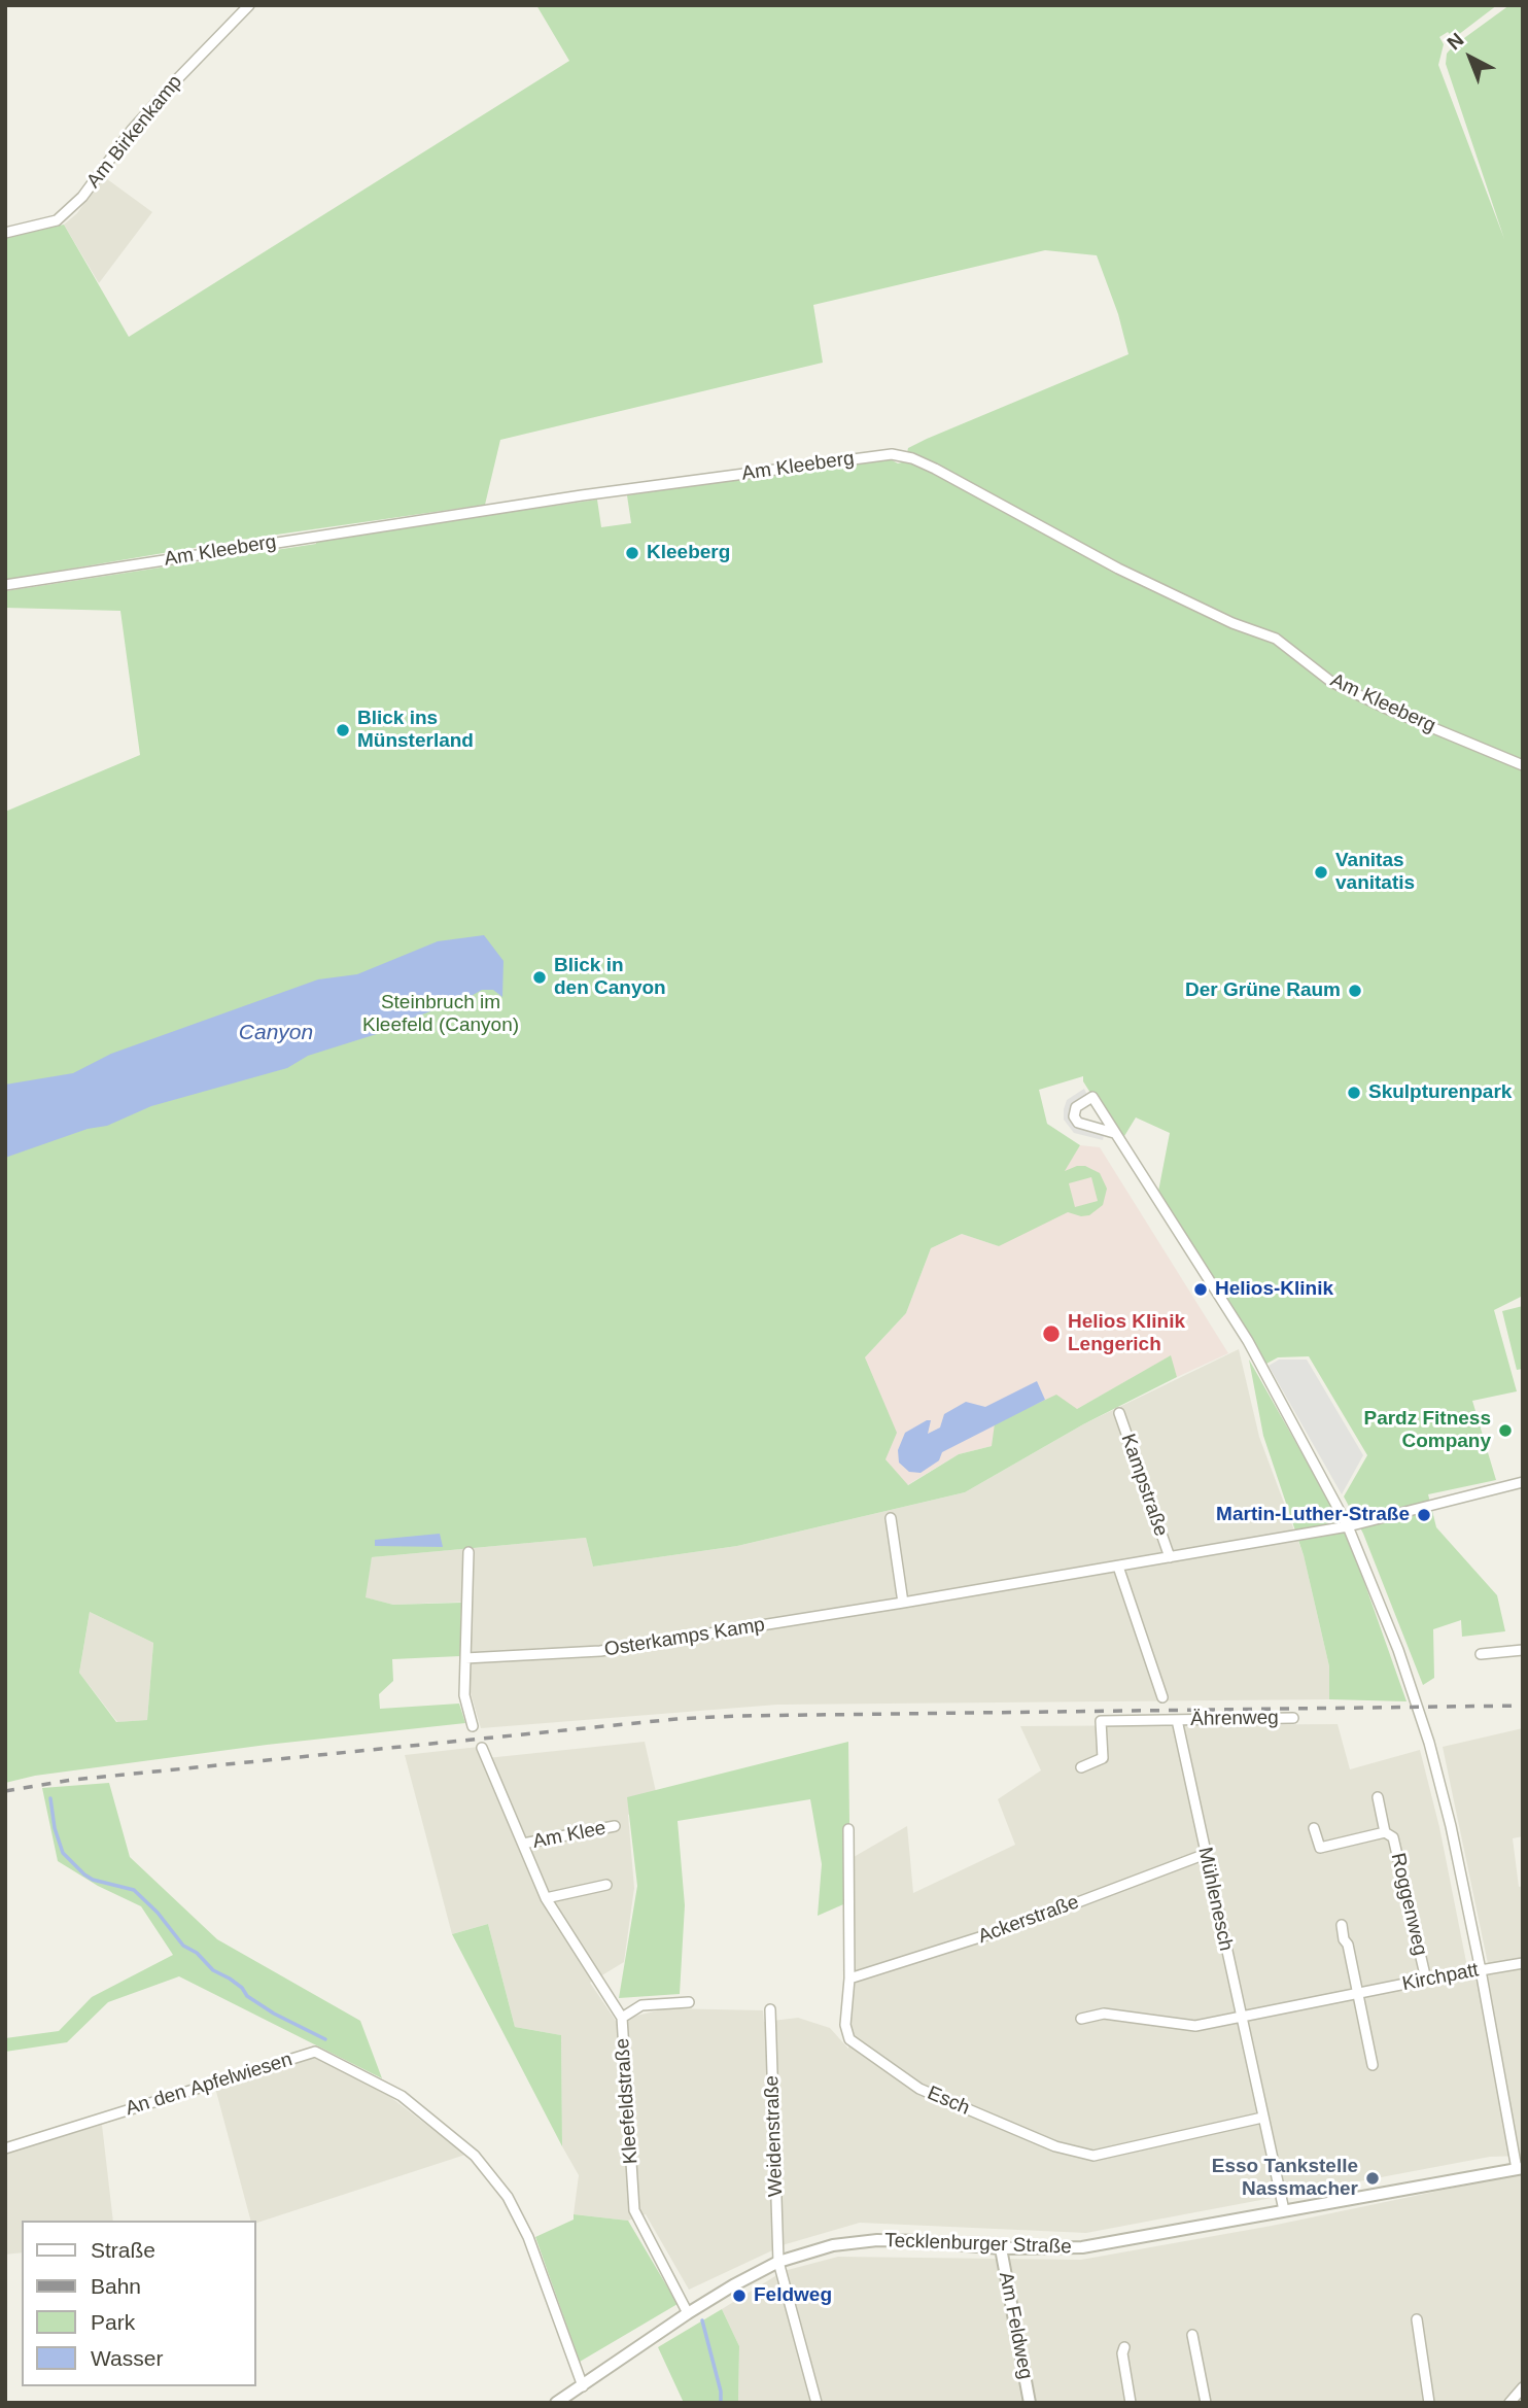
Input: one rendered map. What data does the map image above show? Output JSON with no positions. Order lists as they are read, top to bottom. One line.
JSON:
{"streets":{"street":["Am Birkenkamp","Am Kleeberg","Kampstraße","Osterkamps Kamp","Ährenweg","Am Klee","Mühlenesch","Roggenweg","Ackerstraße","Kirchpatt","An den Apfelwiesen","Kleefeldstraße","Esch","Weidenstraße","Tecklenburger Straße","Am Feldweg"]},"crossings":[["Kampstraße","Osterkamps Kamp"],["Ährenweg","Mühlenesch"],["Am Klee","Kleefeldstraße"],["Mühlenesch","Ackerstraße"],["Mühlenesch","Kirchpatt"],["Mühlenesch","Esch"],["Mühlenesch","Tecklenburger Straße"],["Roggenweg","Kirchpatt"],["Ackerstraße","Esch"],["An den Apfelwiesen","Tecklenburger Straße"],["Kleefeldstraße","Tecklenburger Straße"],["Weidenstraße","Tecklenburger Straße"],["Tecklenburger Straße","Am Feldweg"]],"water":["Canyon"],"parks":["Steinbruch im Kleefeld (Canyon)"],"places":["Kleeberg","Blick ins Münsterland","Vanitas vanitatis","Blick in den Canyon","Der Grüne Raum","Skulpturenpark","Helios-Klinik","Helios Klinik Lengerich","Pardz Fitness Company","Martin-Luther-Straße","Esso Tankstelle Nassmacher","Feldweg"],"legend":["Straße","Bahn","Park","Wasser"],"north":"top left"}
